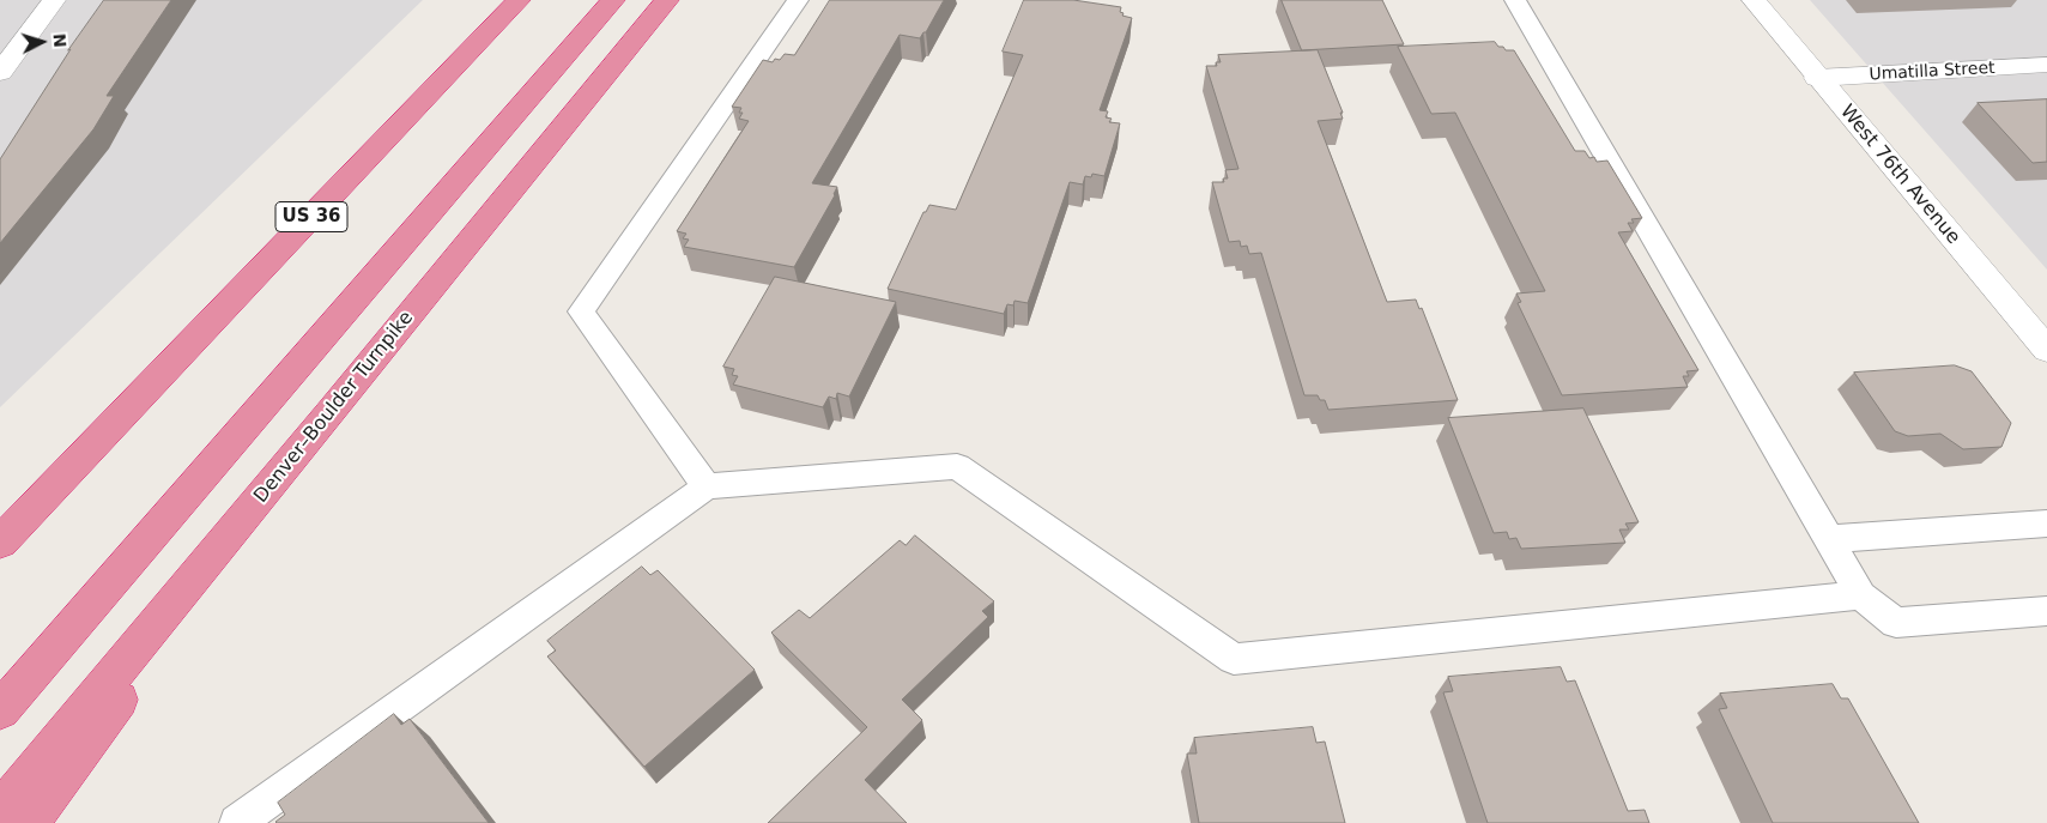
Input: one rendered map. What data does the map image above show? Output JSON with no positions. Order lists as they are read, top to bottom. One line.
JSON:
{"streets":{"highway":["US 36","Denver–Boulder Turnpike"],"street":["Umatilla Street","West 76th Avenue"]},"crossings":[["Umatilla Street","West 76th Avenue"]],"north":"right"}
